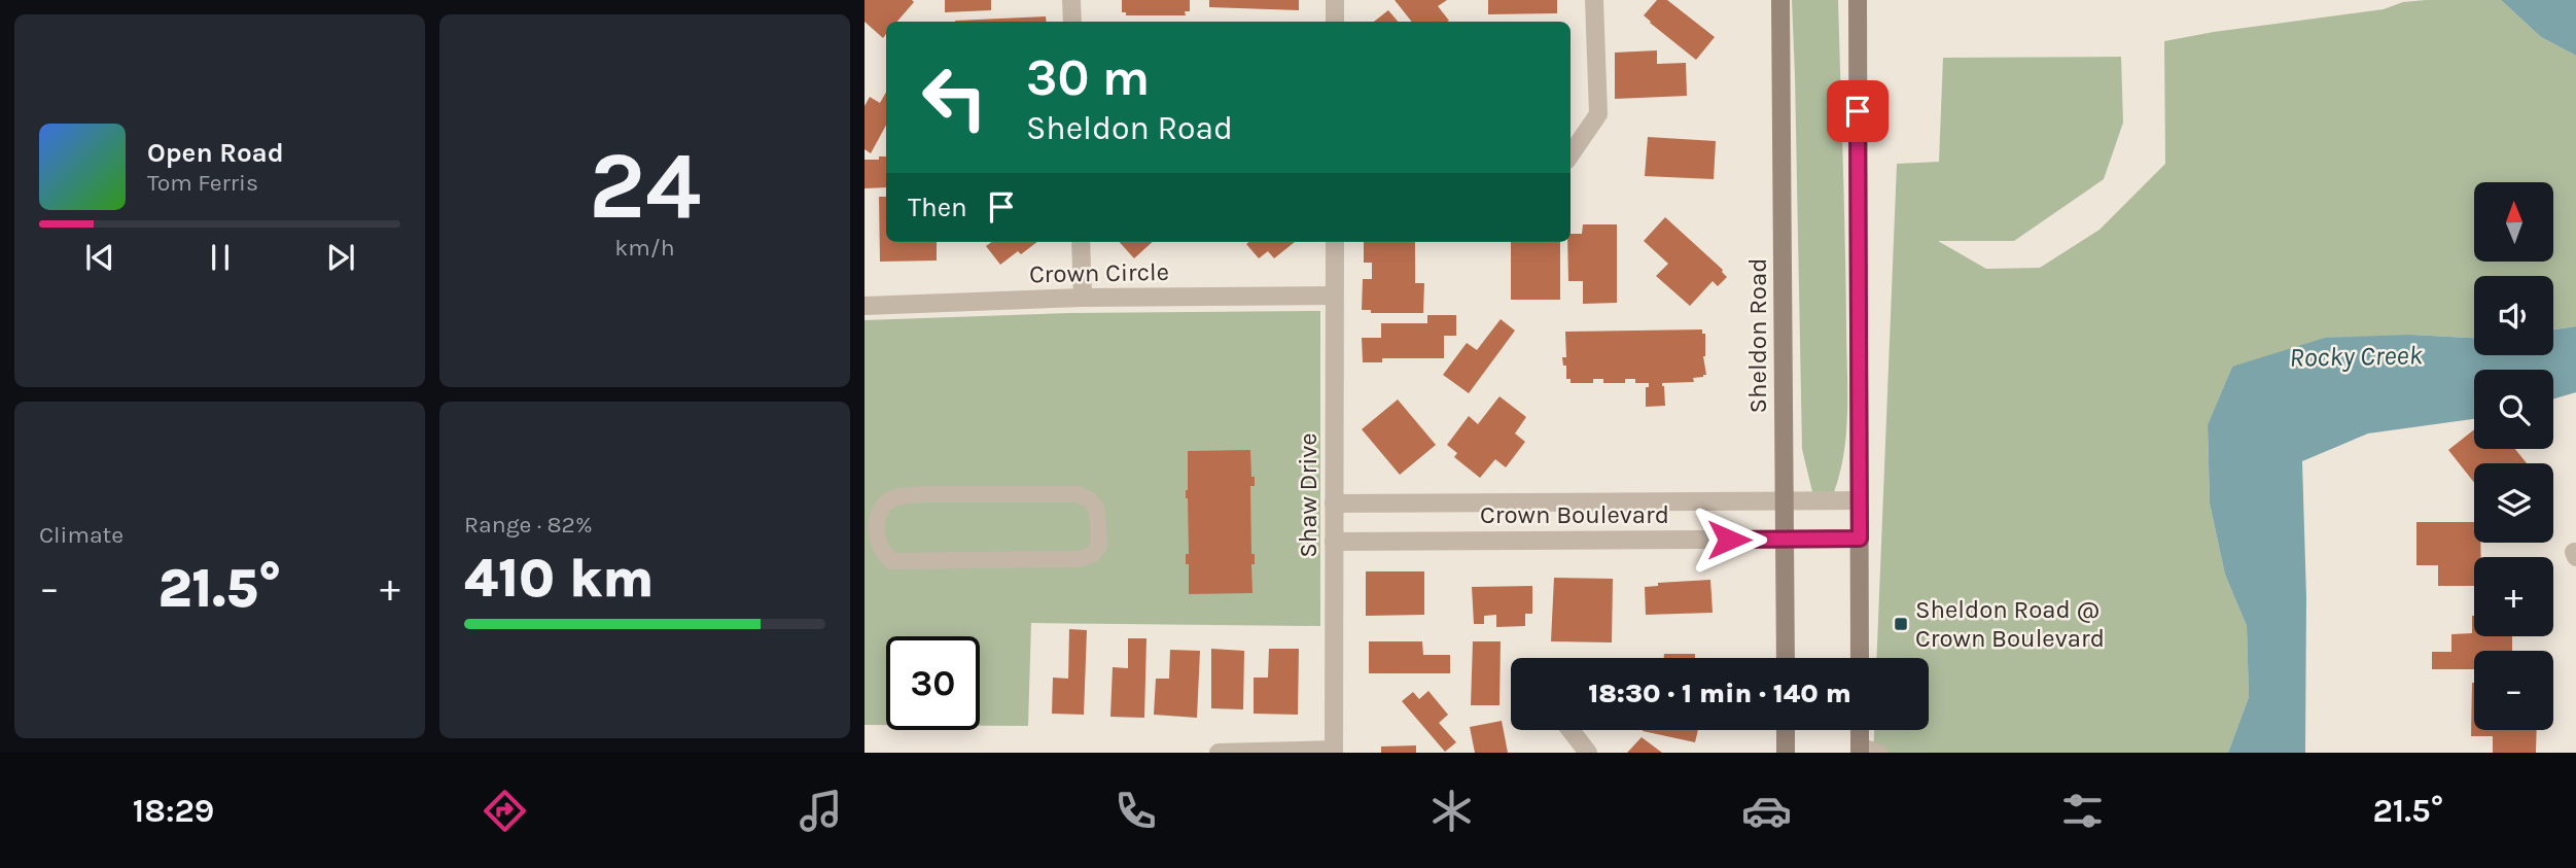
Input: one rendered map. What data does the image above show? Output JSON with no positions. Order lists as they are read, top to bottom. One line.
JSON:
{"streets":{"main road":["Sheldon Road"],"street":["Crown Circle","Shaw Drive","Crown Boulevard"]},"crossings":[["Crown Circle","Shaw Drive"],["Sheldon Road","Crown Boulevard"],["Shaw Drive","Crown Boulevard"]],"water":["Rocky Creek"],"places":{"transit":["Sheldon Road @ Crown Boulevard"]},"north":"top","page":{"tile":[["24","km/h"],"Climate",["Range · 82%","410 km"]],"turn":["30 m","Sheldon Road"],"song":["Open Road","Tom Ferris"],"then":"Then","map_buttons":["+","−"],"heat":["−","21.5°","+"],"limit":"30","trip":"18:30 · 1 min · 140 m","tabs":["18:29","21.5°"]}}
